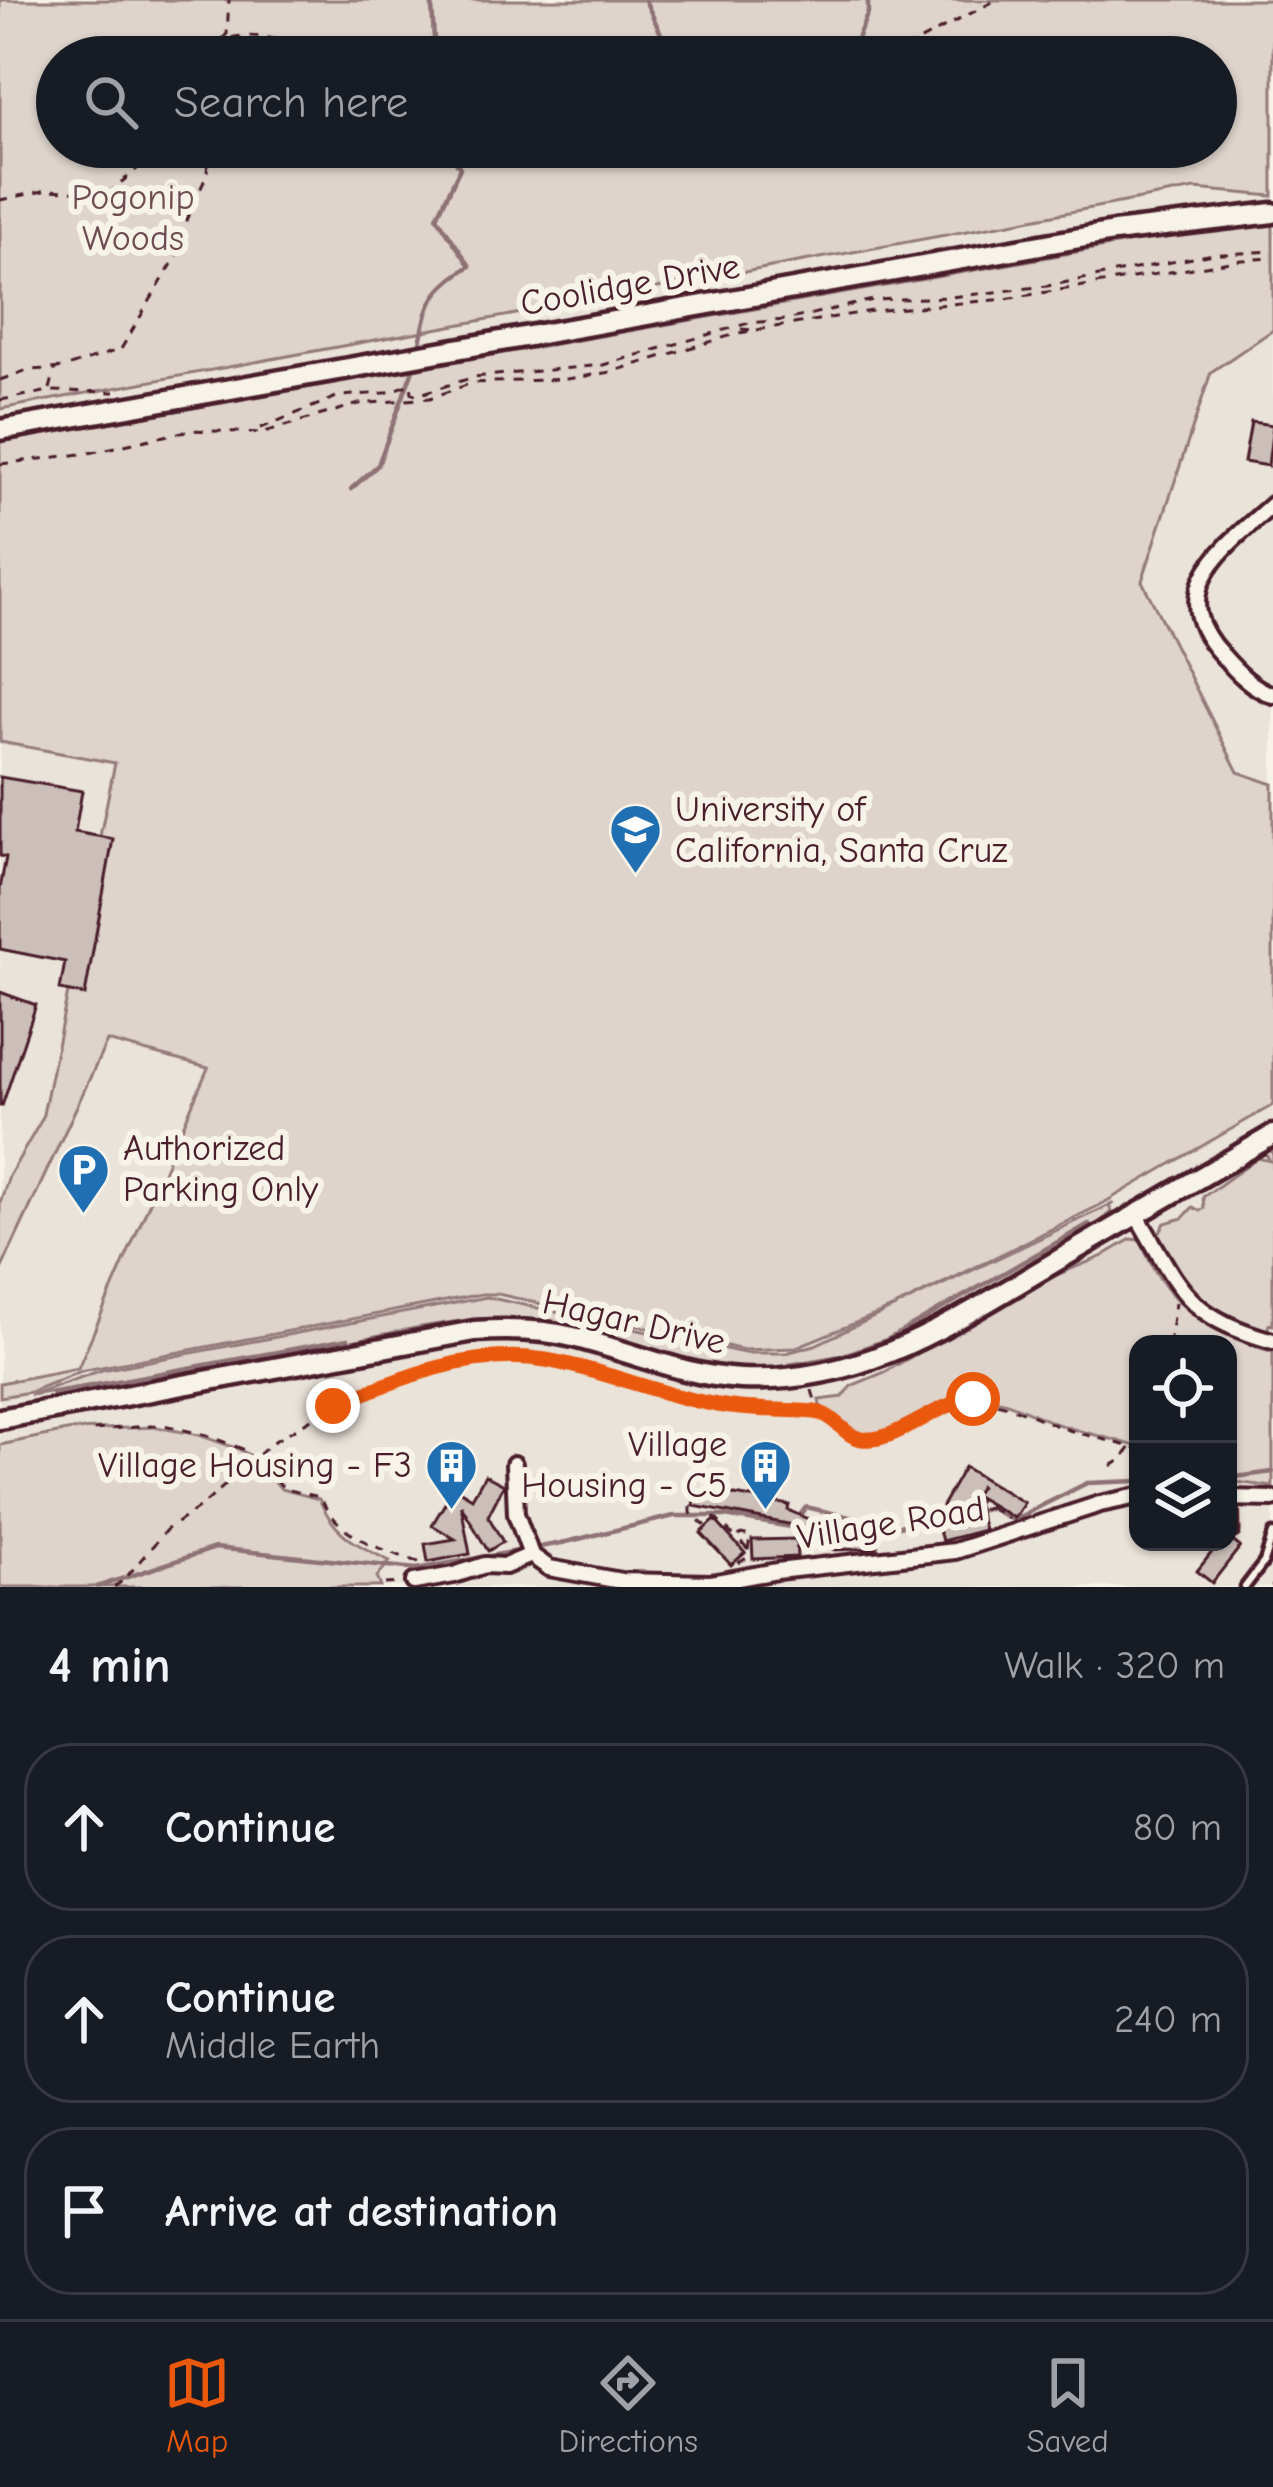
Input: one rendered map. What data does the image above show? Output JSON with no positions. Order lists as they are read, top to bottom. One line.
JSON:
{"streets":{"main road":["Coolidge Drive","Hagar Drive"],"street":["Village Road"]},"parks":["Pogonip Woods"],"places":{"school or university":["University of California, Santa Cruz"],"parking":["Authorized Parking Only"],"building":["Village Housing - F3","Village Housing - C5"]},"page":{"search":"Search here","heading":["4 min","Walk · 320 m"],"list":[["Continue","80 m"],["Continue","Middle Earth","240 m"],"Arrive at destination"],"nav":["Map","Directions","Saved"]}}
